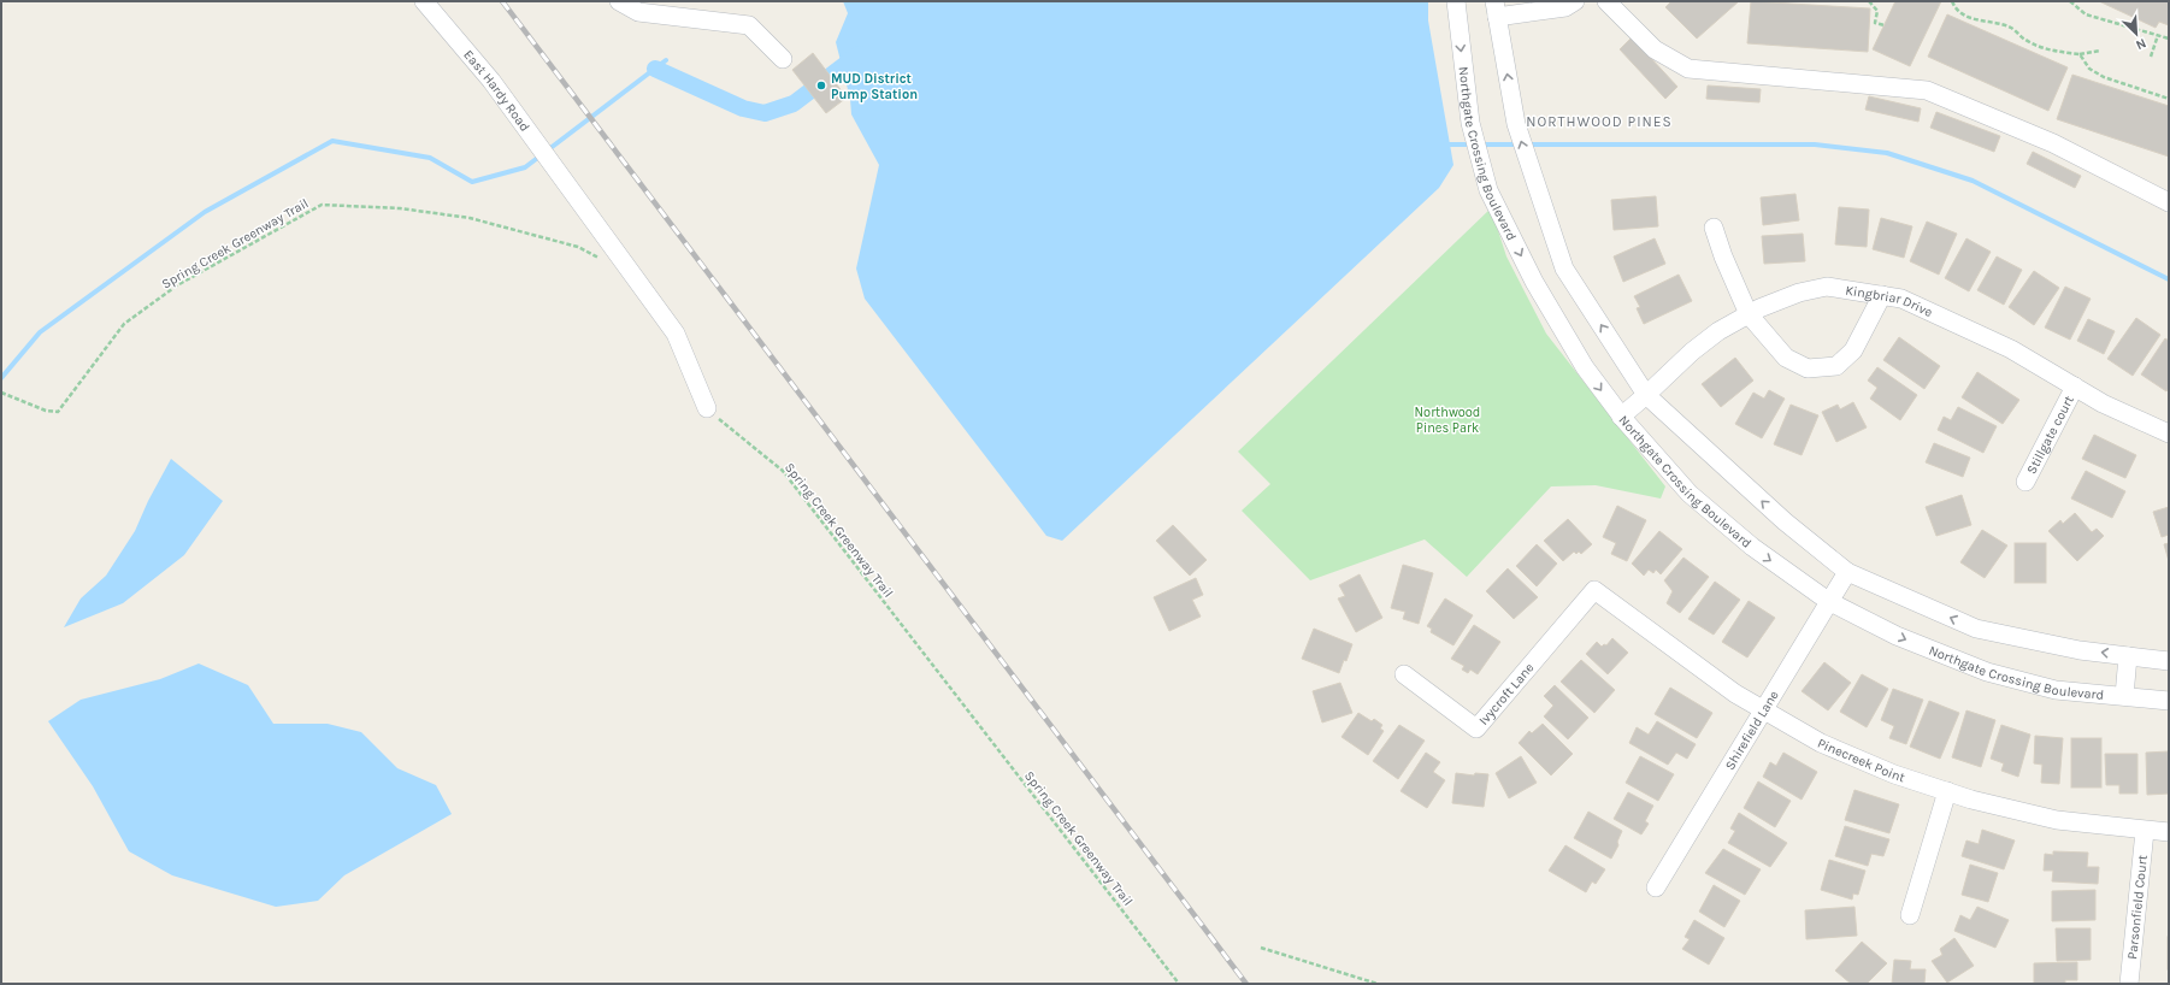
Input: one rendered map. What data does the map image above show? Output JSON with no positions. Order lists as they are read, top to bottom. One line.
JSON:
{"streets":{"street":["East Hardy Road","Northgate Crossing Boulevard","Kingbriar Drive","Stillgate court","Ivycroft Lane","Shirefield Lane","Pinecreek Point","Parsonfield Court"],"path":["Spring Creek Greenway Trail"]},"crossings":[["East Hardy Road","Spring Creek Greenway Trail"],["Northgate Crossing Boulevard","Kingbriar Drive"],["Northgate Crossing Boulevard","Shirefield Lane"],["Kingbriar Drive","Stillgate court"],["Ivycroft Lane","Pinecreek Point"],["Shirefield Lane","Pinecreek Point"],["Pinecreek Point","Parsonfield Court"]],"districts":["NORTHWOOD PINES"],"parks":["Northwood Pines Park"],"places":["MUD District Pump Station"],"north":"bottom right"}
